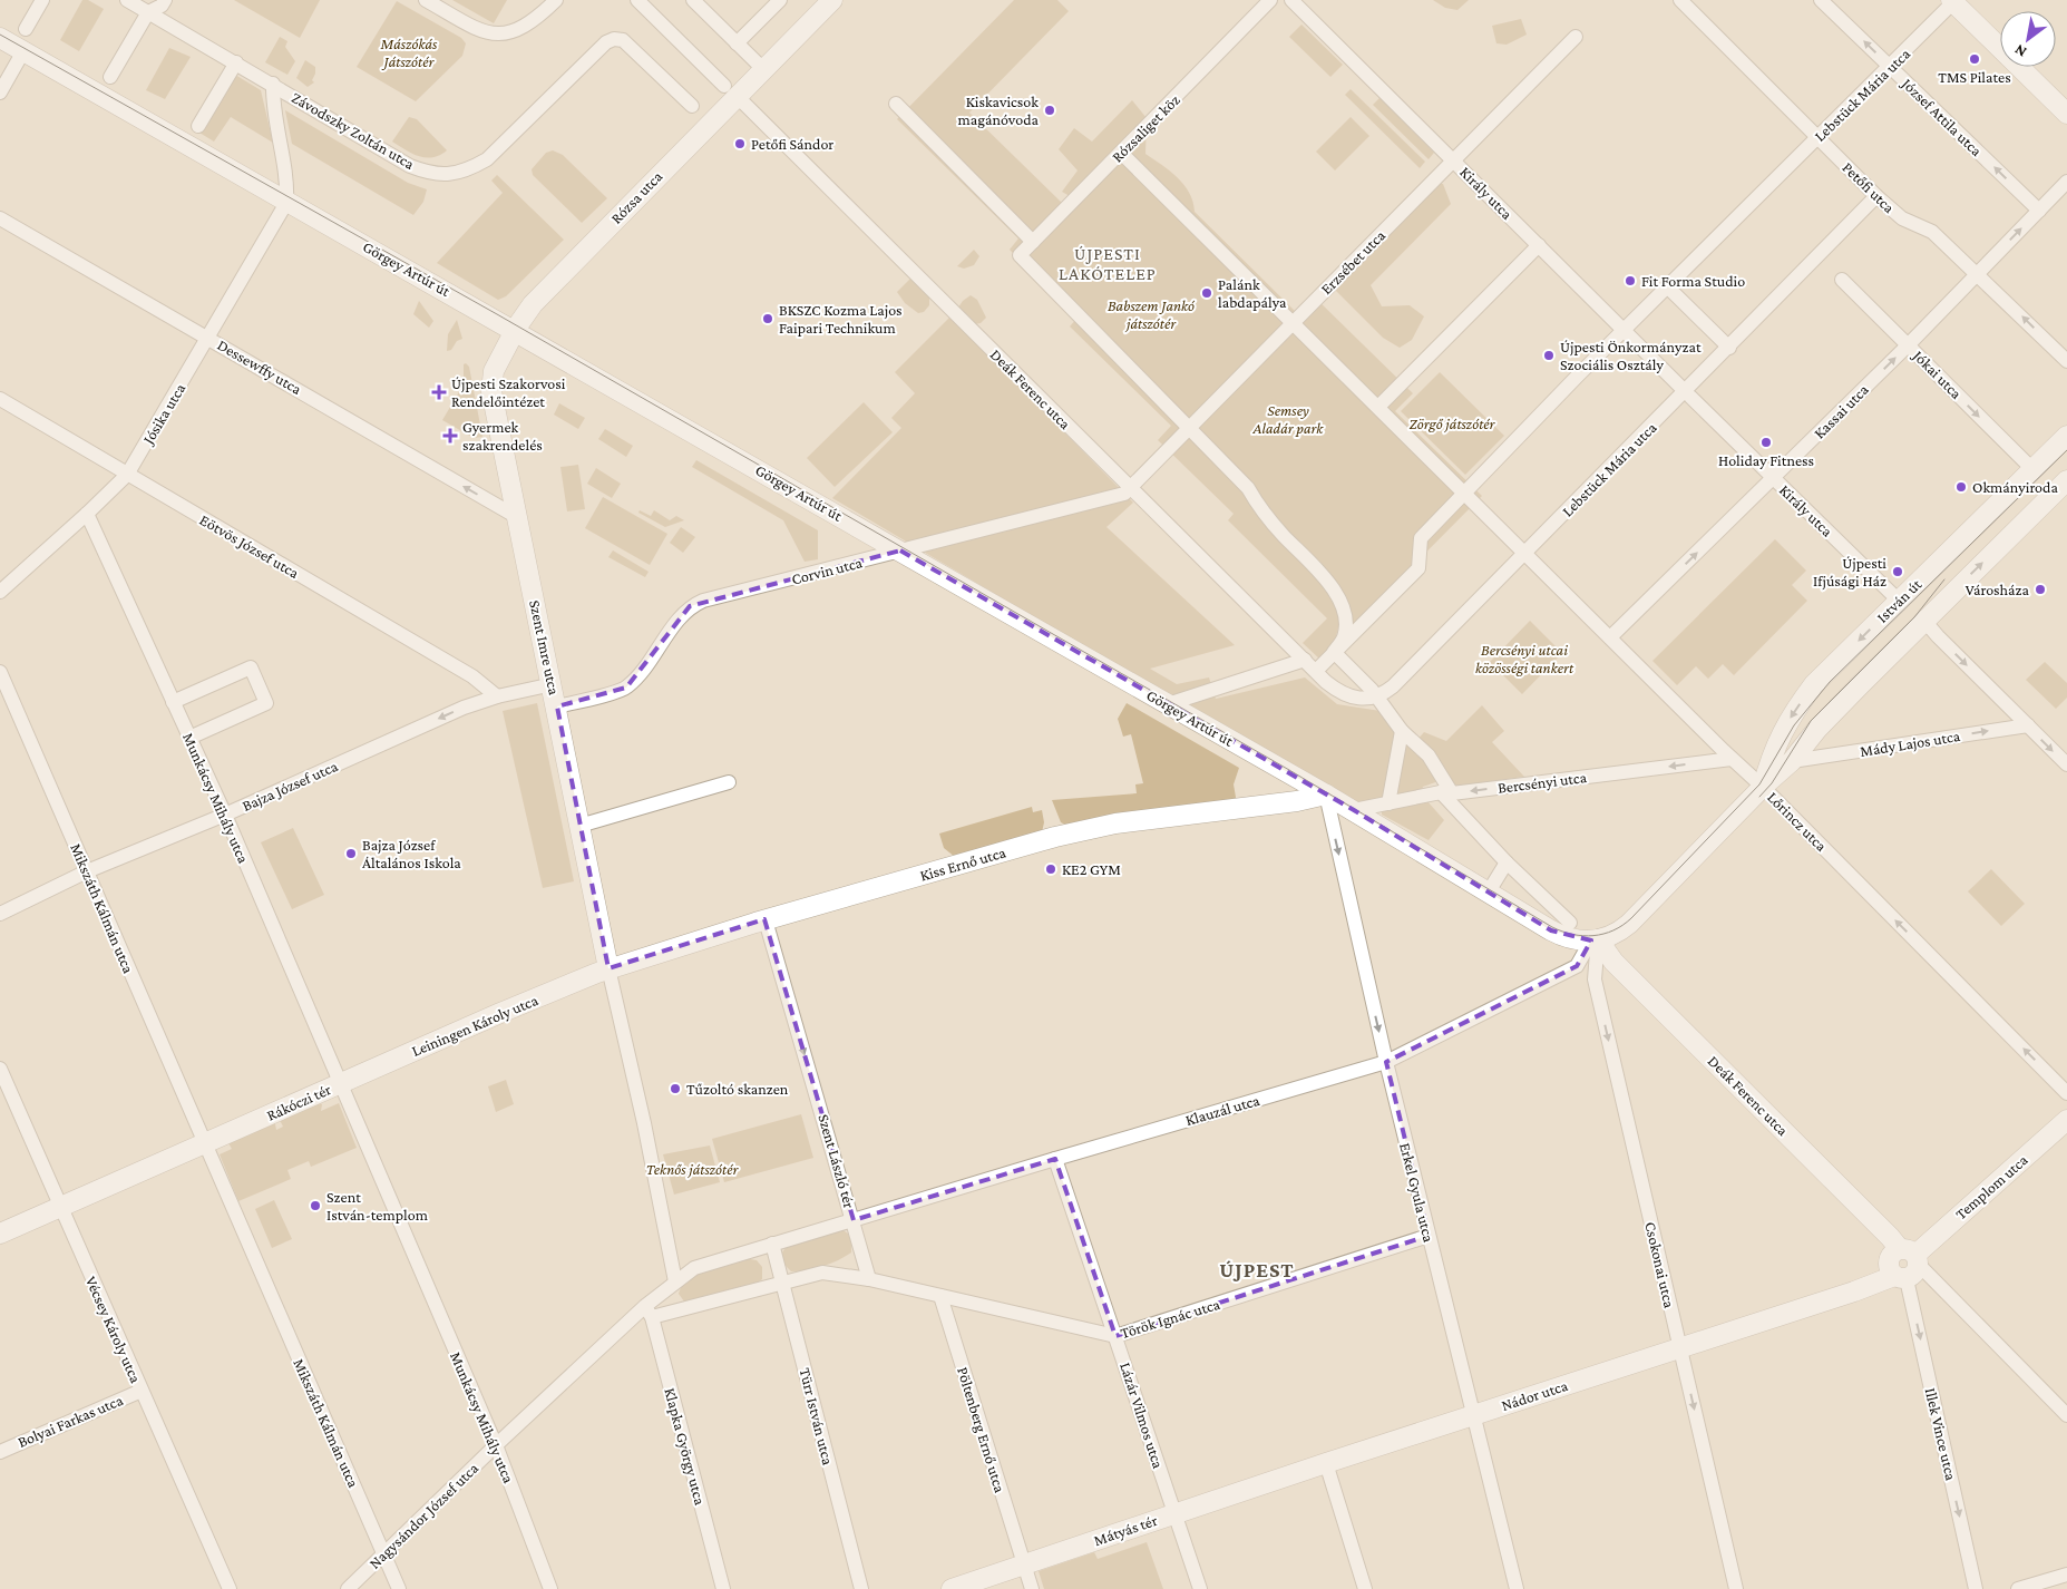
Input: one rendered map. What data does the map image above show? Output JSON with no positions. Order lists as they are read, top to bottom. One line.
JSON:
{"streets":{"street":["Lebstück Mária utca","József Attila utca","Rózsaliget köz","Závodszky Zoltán utca","Petőfi utca","Király utca","Rózsa utca","Erzsébet utca","Görgey Artúr út","Dessewffy utca","Jókai utca","Deák Ferenc utca","Kassai utca","Jósika utca","Eötvös József utca","Corvin utca","István út","Szent Imre utca","Mády Lajos utca","Bercsényi utca","Bajza József utca","Munkácsy Mihály utca","Lőrincz utca","Kiss Ernő utca","Mikszáth Kálmán utca","Leiningen Károly utca","Rákóczi tér","Klauzál utca","Szent László tér","Templom utca","Erkel Gyula utca","Csokonai utca","Török Ignác utca","Vécsey Károly utca","Nádor utca","Lázár Vilmos utca","Türr István utca","Bolyai Farkas utca","Pöltenberg Ernő utca","Illek Vince utca","Klapka György utca","Nagysándor József utca","Mátyás tér"]},"crossings":[["Lebstück Mária utca","József Attila utca"],["Lebstück Mária utca","Petőfi utca"],["Lebstück Mária utca","Király utca"],["Lebstück Mária utca","Deák Ferenc utca"],["Lebstück Mária utca","Lőrincz utca"],["József Attila utca","Kassai utca"],["Rózsaliget köz","Erzsébet utca"],["Rózsaliget köz","Lőrincz utca"],["Petőfi utca","Kassai utca"],["Király utca","Erzsébet utca"],["Király utca","Kassai utca"],["Király utca","István út"],["Rózsa utca","Görgey Artúr út"],["Rózsa utca","Deák Ferenc utca"],["Rózsa utca","Szent Imre utca"],["Erzsébet utca","Deák Ferenc utca"],["Erzsébet utca","Corvin utca"],["Erzsébet utca","Lőrincz utca"],["Görgey Artúr út","Deák Ferenc utca"],["Görgey Artúr út","Jósika utca"],["Görgey Artúr út","Corvin utca"],["Görgey Artúr út","István út"],["Görgey Artúr út","Szent Imre utca"],["Görgey Artúr út","Bercsényi utca"],["Görgey Artúr út","Kiss Ernő utca"],["Görgey Artúr út","Erkel Gyula utca"],["Görgey Artúr út","Csokonai utca"],["Dessewffy utca","Jósika utca"],["Dessewffy utca","Szent Imre utca"],["Jókai utca","Kassai utca"],["Jókai utca","István út"],["Deák Ferenc utca","Corvin utca"],["Deák Ferenc utca","István út"],["Deák Ferenc utca","Templom utca"],["Deák Ferenc utca","Csokonai utca"],["Deák Ferenc utca","Nádor utca"],["Deák Ferenc utca","Illek Vince utca"],["Kassai utca","Lőrincz utca"],["Jósika utca","Eötvös József utca"],["Jósika utca","Munkácsy Mihály utca"],["Eötvös József utca","Bajza József utca"],["Corvin utca","Szent Imre utca"],["István út","Mády Lajos utca"],["István út","Lőrincz utca"],["István út","Csokonai utca"],["Szent Imre utca","Bajza József utca"],["Szent Imre utca","Kiss Ernő utca"],["Szent Imre utca","Leiningen Károly utca"],["Bercsényi utca","Lőrincz utca"],["Bajza József utca","Munkácsy Mihály utca"],["Bajza József utca","Mikszáth Kálmán utca"],["Munkácsy Mihály utca","Leiningen Károly utca"],["Munkácsy Mihály utca","Rákóczi tér"],["Munkácsy Mihály utca","Nagysándor József utca"],["Kiss Ernő utca","Leiningen Károly utca"],["Kiss Ernő utca","Szent László tér"],["Kiss Ernő utca","Erkel Gyula utca"],["Mikszáth Kálmán utca","Rákóczi tér"],["Mikszáth Kálmán utca","Nagysándor József utca"],["Leiningen Károly utca","Rákóczi tér"],["Klauzál utca","Szent László tér"],["Klauzál utca","Erkel Gyula utca"],["Klauzál utca","Lázár Vilmos utca"],["Szent László tér","Török Ignác utca"],["Szent László tér","Türr István utca"],["Szent László tér","Klapka György utca"],["Szent László tér","Nagysándor József utca"],["Templom utca","Nádor utca"],["Templom utca","Illek Vince utca"],["Erkel Gyula utca","Török Ignác utca"],["Erkel Gyula utca","Nádor utca"],["Csokonai utca","Nádor utca"],["Török Ignác utca","Lázár Vilmos utca"],["Török Ignác utca","Pöltenberg Ernő utca"],["Vécsey Károly utca","Bolyai Farkas utca"],["Nádor utca","Lázár Vilmos utca"],["Nádor utca","Illek Vince utca"],["Nádor utca","Mátyás tér"],["Lázár Vilmos utca","Mátyás tér"],["Pöltenberg Ernő utca","Mátyás tér"]],"one_way":["Dessewffy utca","Jókai utca","Kassai utca","Mády Lajos utca","Bercsényi utca","Bajza József utca","Szent László tér","Csokonai utca","Illek Vince utca"],"districts":["ÚJPESTI LAKÓTELEP","ÚJPEST"],"parks":["Mászókás Játszótér","Babszem Jankó játszótér","Semsey Aladár park","Zörgő játszótér","Bercsényi utcai közösségi tankert","Teknős játszótér"],"places":{"other":["TMS Pilates","Kiskavicsok magánóvoda","Petőfi Sándor","Fit Forma Studio","Palánk labdapálya","BKSZC Kozma Lajos Faipari Technikum","Újpesti Önkormányzat Szociális Osztály","Holiday Fitness","Okmányiroda","Újpesti Ifjúsági Ház","Városháza","Bajza József Általános Iskola","KE2 GYM","Tűzoltó skanzen","Szent István-templom"],"health":["Újpesti Szakorvosi Rendelőintézet","Gyermek szakrendelés"]},"north":"bottom left"}
